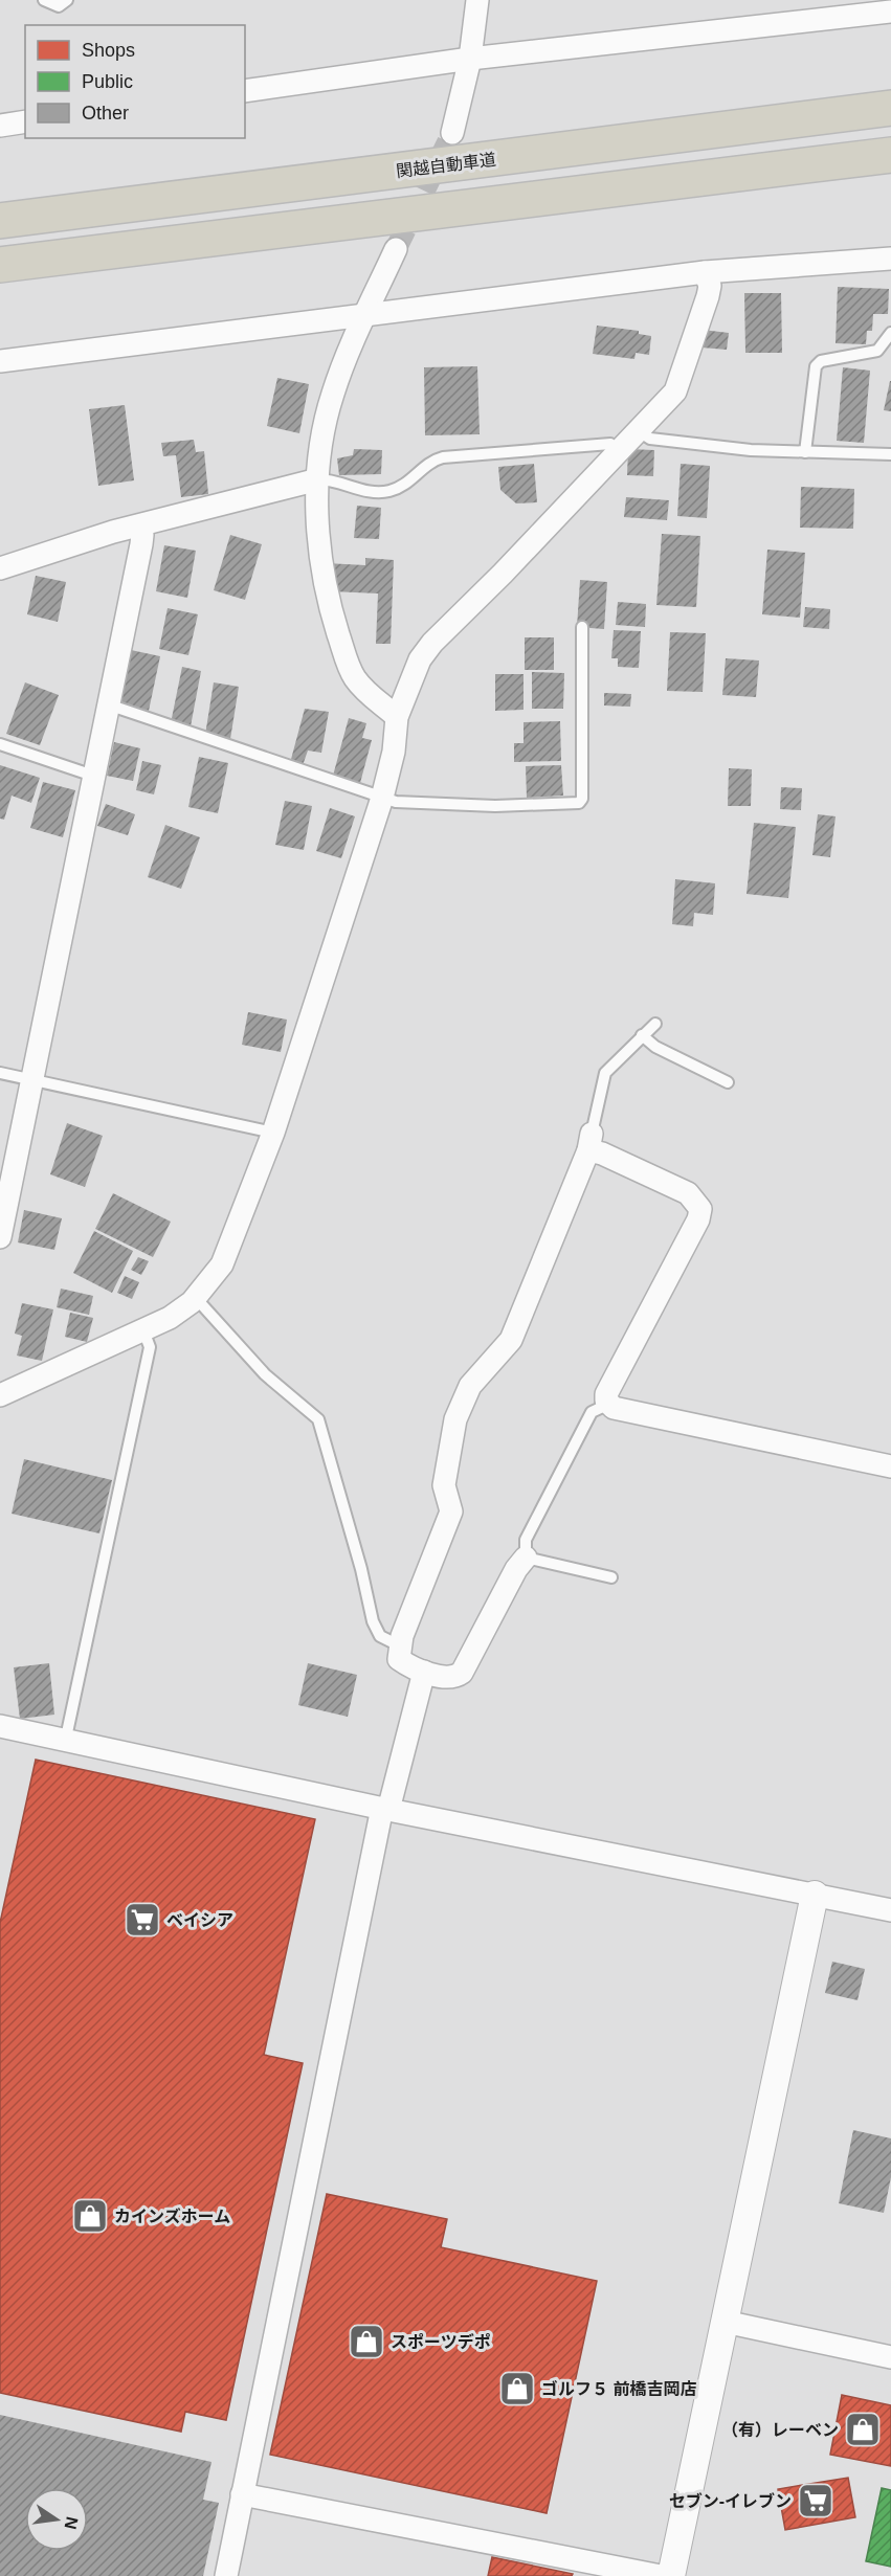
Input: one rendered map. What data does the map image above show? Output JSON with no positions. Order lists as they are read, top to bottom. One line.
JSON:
{"streets":{"highway":["関越自動車道"]},"places":{"supermarket":["ベイシア","セブン-イレブン"],"shop":["カインズホーム","スポーツデポ","ゴルフ５ 前橋吉岡店","（有）レーベン"]},"legend":["Shops","Public","Other"],"north":"right"}
